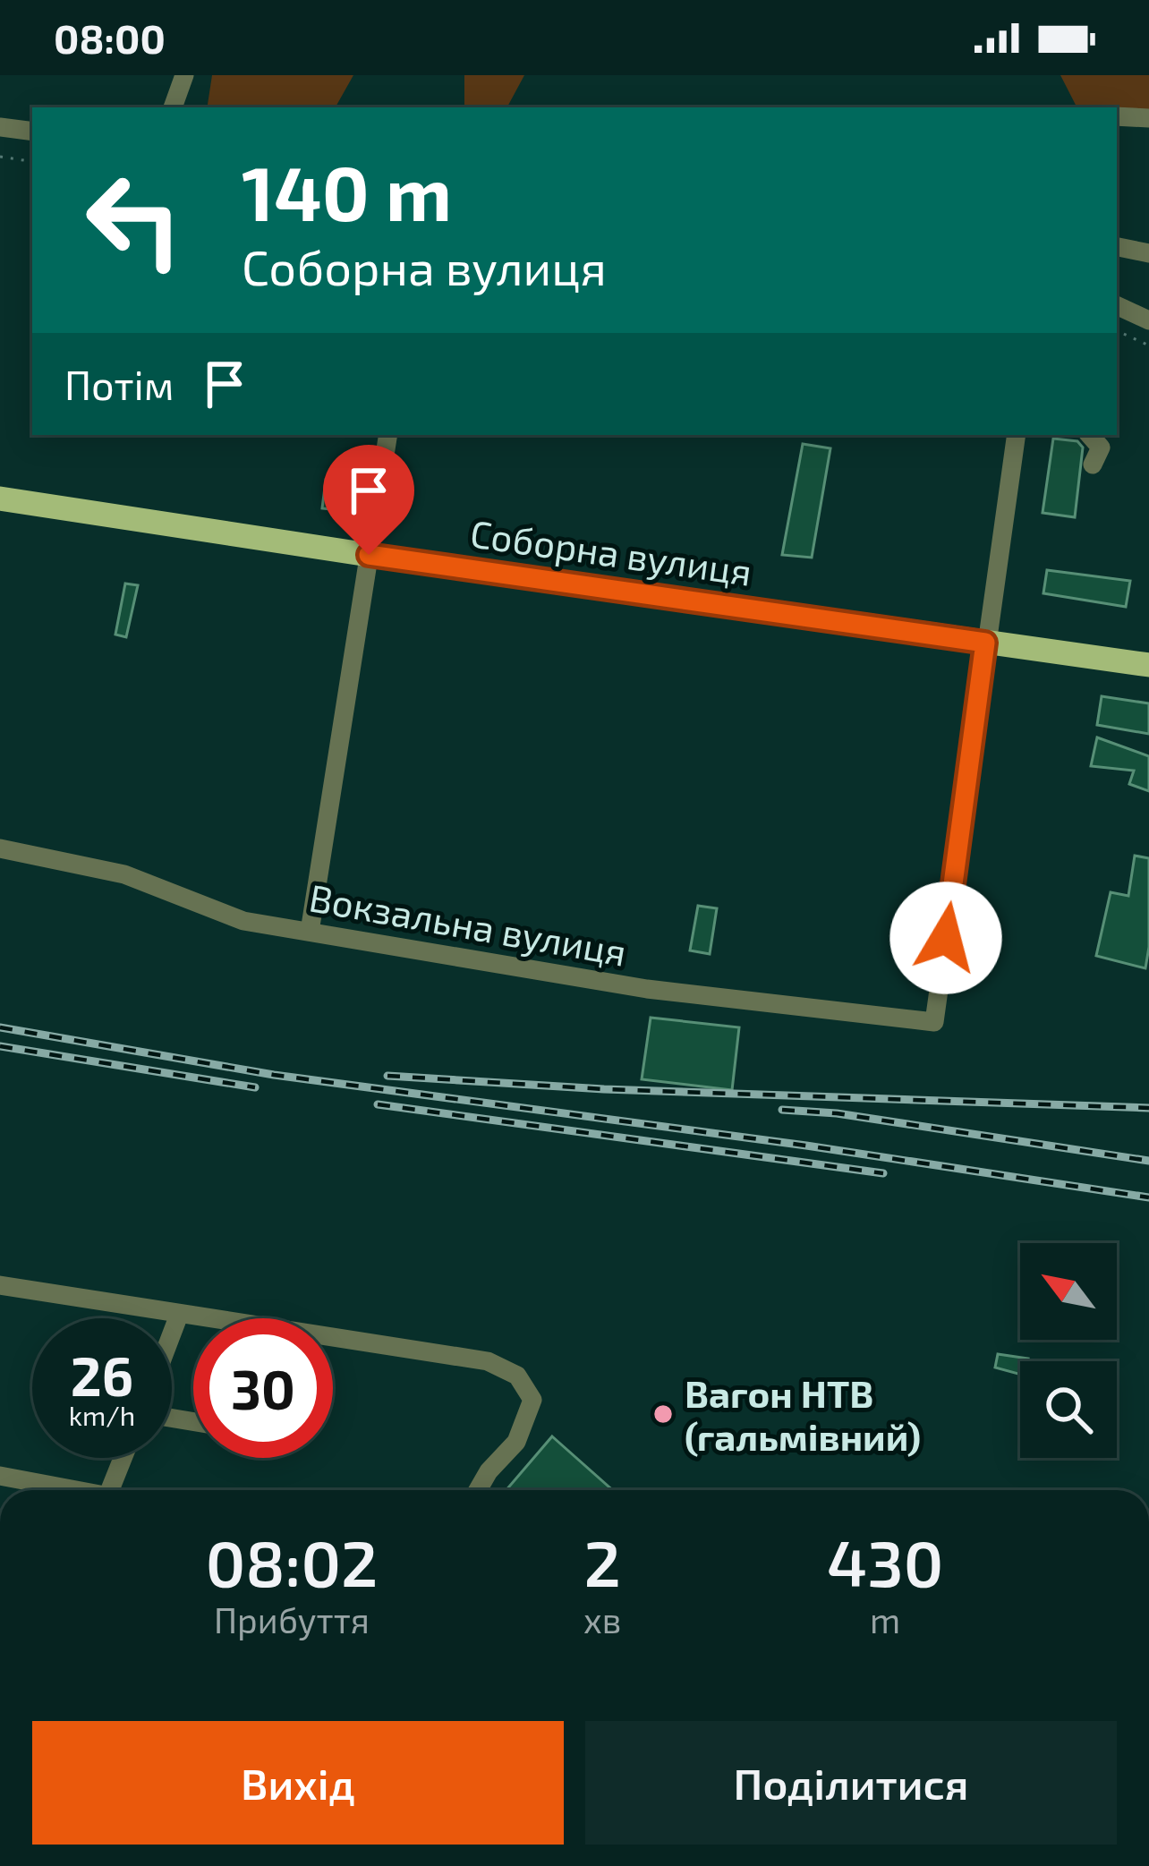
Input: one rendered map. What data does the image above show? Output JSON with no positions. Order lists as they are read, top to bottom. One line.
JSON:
{"streets":{"main road":["Соборна вулиця"],"street":["Вокзальна вулиця"]},"crossings":[["Соборна вулиця","Вокзальна вулиця"]],"places":["Вагон НТВ (гальмівний)"],"north":"top left","page":{"status":"08:00","turn":["140 m","Соборна вулиця"],"then":"Потім","speed":"26 km/h","limit":"30","eta":["08:02","Прибуття","2","хв","430","m"],"buttons":["Вихід","Поділитися"]}}
